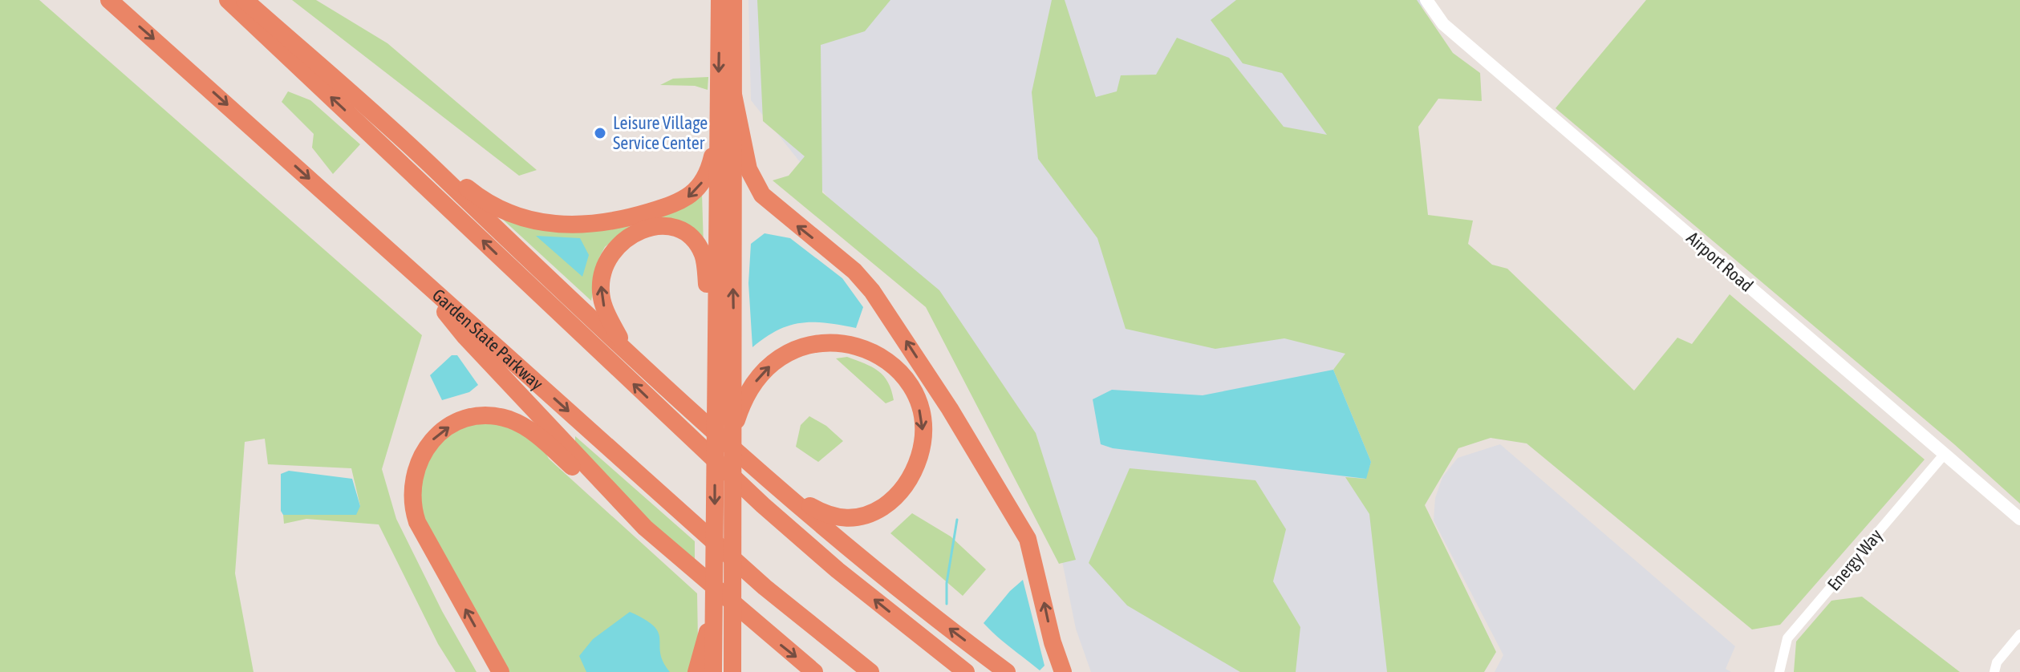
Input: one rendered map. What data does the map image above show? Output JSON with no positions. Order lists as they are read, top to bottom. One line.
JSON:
{"streets":{"highway":["Garden State Parkway"],"street":["Airport Road","Energy Way"]},"crossings":[["Airport Road","Energy Way"]],"places":["Leisure Village Service Center"]}
